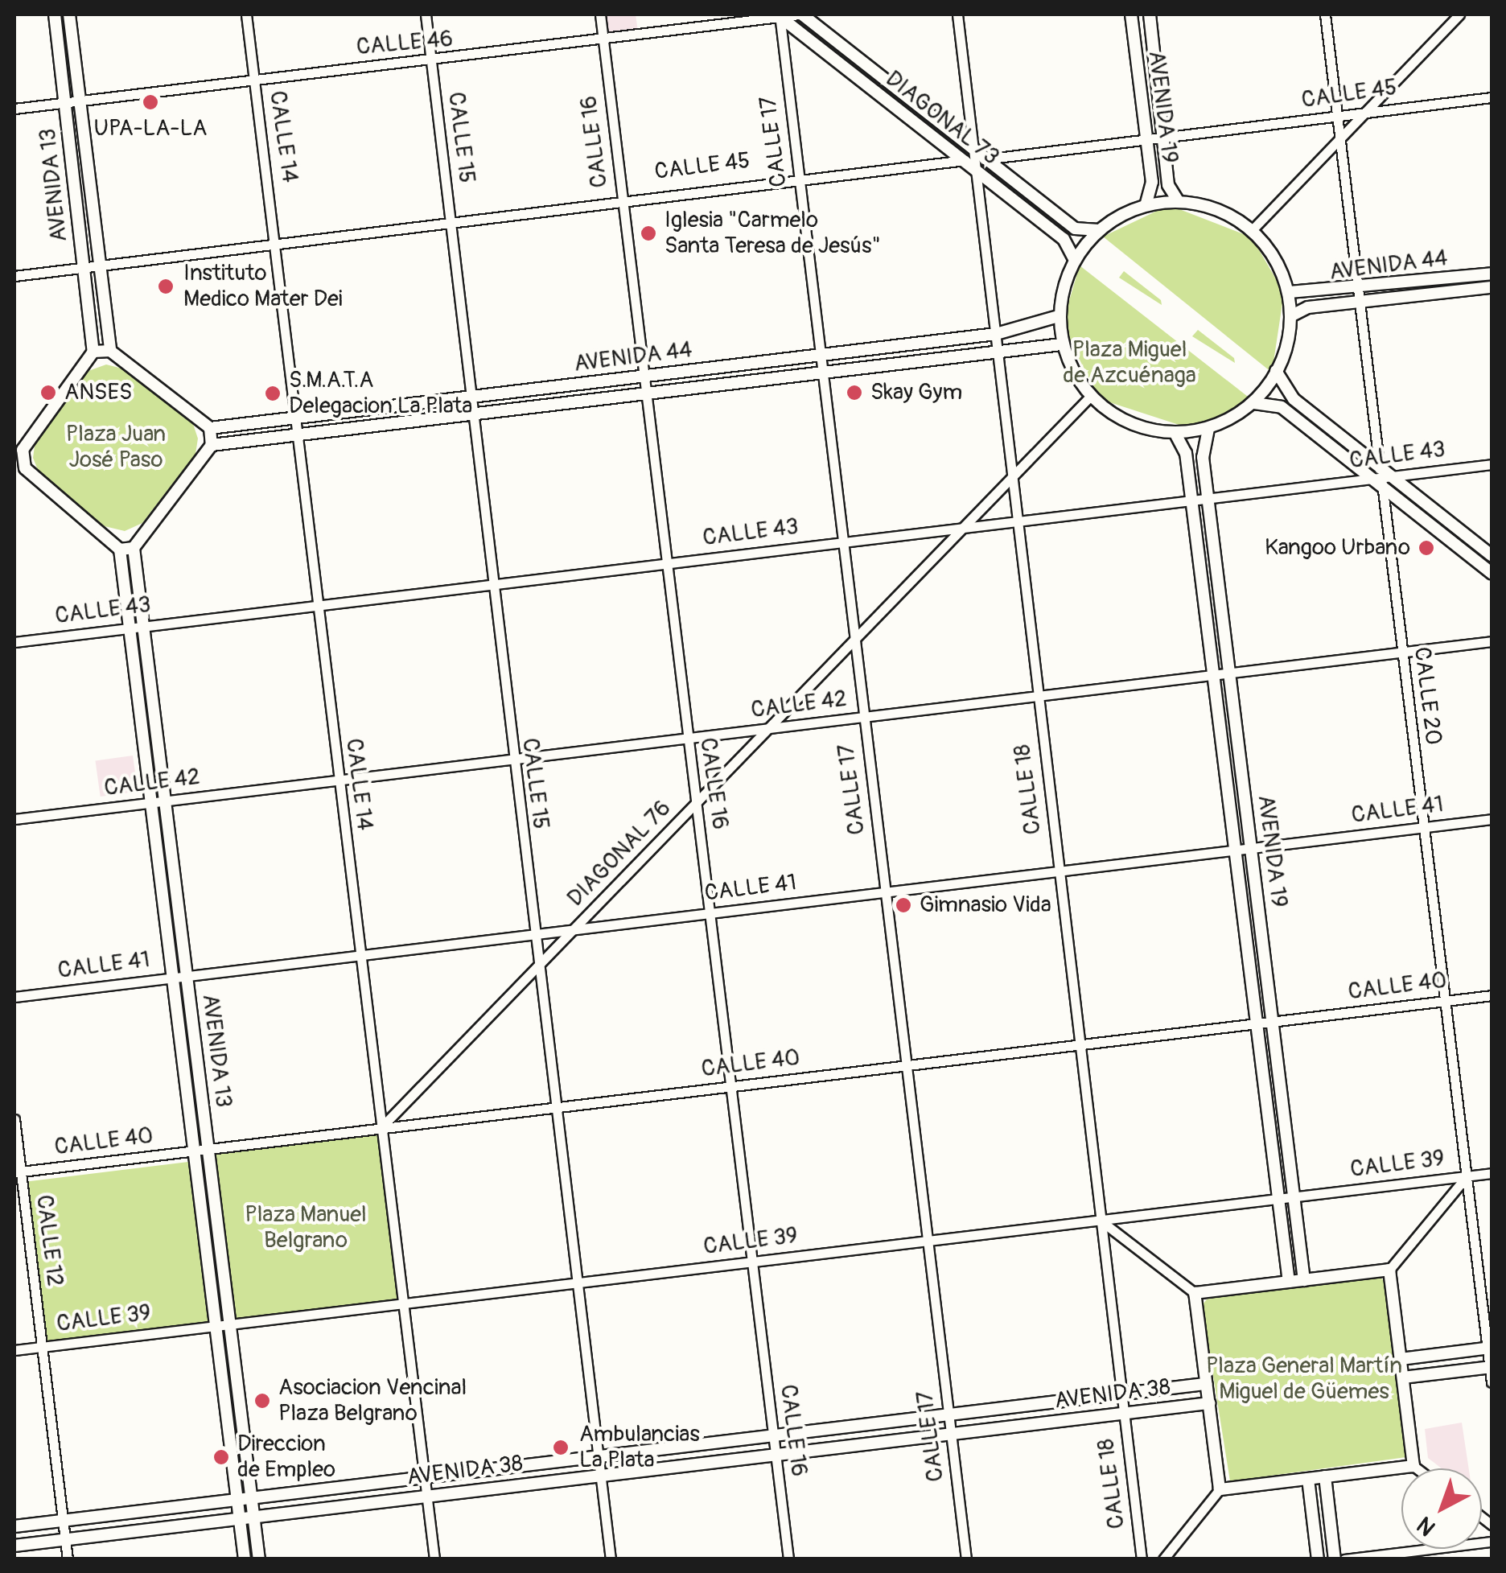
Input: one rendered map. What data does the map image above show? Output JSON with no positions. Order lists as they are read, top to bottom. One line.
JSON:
{"streets":{"main road":["AVENIDA 19","DIAGONAL 73","AVENIDA 13","AVENIDA 44","AVENIDA 38"],"street":["CALLE 46","CALLE 45","CALLE 14","CALLE 15","CALLE 16","CALLE 17","CALLE 43","CALLE 20","CALLE 42","CALLE 18","CALLE 41","DIAGONAL 76","CALLE 40","CALLE 39","CALLE 12"]},"crossings":[["CALLE 46","DIAGONAL 73"],["CALLE 46","CALLE 14"],["CALLE 46","CALLE 15"],["CALLE 46","CALLE 16"],["CALLE 46","CALLE 17"],["CALLE 46","AVENIDA 13"],["CALLE 45","AVENIDA 19"],["CALLE 45","DIAGONAL 73"],["CALLE 45","CALLE 14"],["CALLE 45","CALLE 15"],["CALLE 45","CALLE 16"],["CALLE 45","CALLE 17"],["CALLE 45","AVENIDA 13"],["CALLE 45","CALLE 20"],["CALLE 45","CALLE 18"],["AVENIDA 19","DIAGONAL 73"],["AVENIDA 19","AVENIDA 44"],["AVENIDA 19","CALLE 43"],["AVENIDA 19","CALLE 42"],["AVENIDA 19","CALLE 41"],["AVENIDA 19","DIAGONAL 76"],["AVENIDA 19","CALLE 40"],["AVENIDA 19","CALLE 39"],["DIAGONAL 73","CALLE 17"],["DIAGONAL 73","AVENIDA 44"],["DIAGONAL 73","CALLE 18"],["DIAGONAL 73","DIAGONAL 76"],["CALLE 14","AVENIDA 44"],["CALLE 14","CALLE 43"],["CALLE 14","CALLE 42"],["CALLE 14","CALLE 41"],["CALLE 14","DIAGONAL 76"],["CALLE 14","CALLE 40"],["CALLE 14","CALLE 39"],["CALLE 14","AVENIDA 38"],["CALLE 15","AVENIDA 44"],["CALLE 15","CALLE 43"],["CALLE 15","CALLE 42"],["CALLE 15","CALLE 41"],["CALLE 15","DIAGONAL 76"],["CALLE 15","CALLE 40"],["CALLE 15","CALLE 39"],["CALLE 15","AVENIDA 38"],["CALLE 16","AVENIDA 44"],["CALLE 16","CALLE 43"],["CALLE 16","CALLE 42"],["CALLE 16","CALLE 41"],["CALLE 16","DIAGONAL 76"],["CALLE 16","CALLE 40"],["CALLE 16","CALLE 39"],["CALLE 16","AVENIDA 38"],["CALLE 17","AVENIDA 44"],["CALLE 17","CALLE 43"],["CALLE 17","CALLE 42"],["CALLE 17","CALLE 41"],["CALLE 17","DIAGONAL 76"],["CALLE 17","CALLE 40"],["CALLE 17","CALLE 39"],["CALLE 17","AVENIDA 38"],["AVENIDA 13","CALLE 43"],["AVENIDA 13","CALLE 42"],["AVENIDA 13","CALLE 41"],["AVENIDA 13","CALLE 40"],["AVENIDA 13","CALLE 39"],["AVENIDA 13","AVENIDA 38"],["AVENIDA 44","CALLE 20"],["AVENIDA 44","CALLE 18"],["AVENIDA 44","DIAGONAL 76"],["CALLE 43","CALLE 20"],["CALLE 43","CALLE 18"],["CALLE 43","DIAGONAL 76"],["CALLE 20","CALLE 42"],["CALLE 20","CALLE 41"],["CALLE 20","CALLE 40"],["CALLE 20","CALLE 39"],["CALLE 42","CALLE 18"],["CALLE 42","DIAGONAL 76"],["CALLE 18","CALLE 41"],["CALLE 18","DIAGONAL 76"],["CALLE 18","CALLE 40"],["CALLE 18","CALLE 39"],["CALLE 18","AVENIDA 38"],["CALLE 41","DIAGONAL 76"],["DIAGONAL 76","CALLE 40"],["CALLE 40","CALLE 12"],["CALLE 39","CALLE 12"],["CALLE 12","AVENIDA 38"]],"parks":["Plaza Miguel de Azcuénaga","Plaza Juan José Paso","Plaza Manuel Belgrano","Plaza General Martín Miguel de Güemes"],"places":["UPA-LA-LA","Iglesia \"Carmelo Santa Teresa de Jesús\"","Instituto Medico Mater Dei","ANSES","Skay Gym","S.M.A.T.A Delegacion La Plata","Kangoo Urbano","Gimnasio Vida","Asociacion Vencinal Plaza Belgrano","Ambulancias La Plata","Direccion de Empleo"],"north":"bottom left"}
